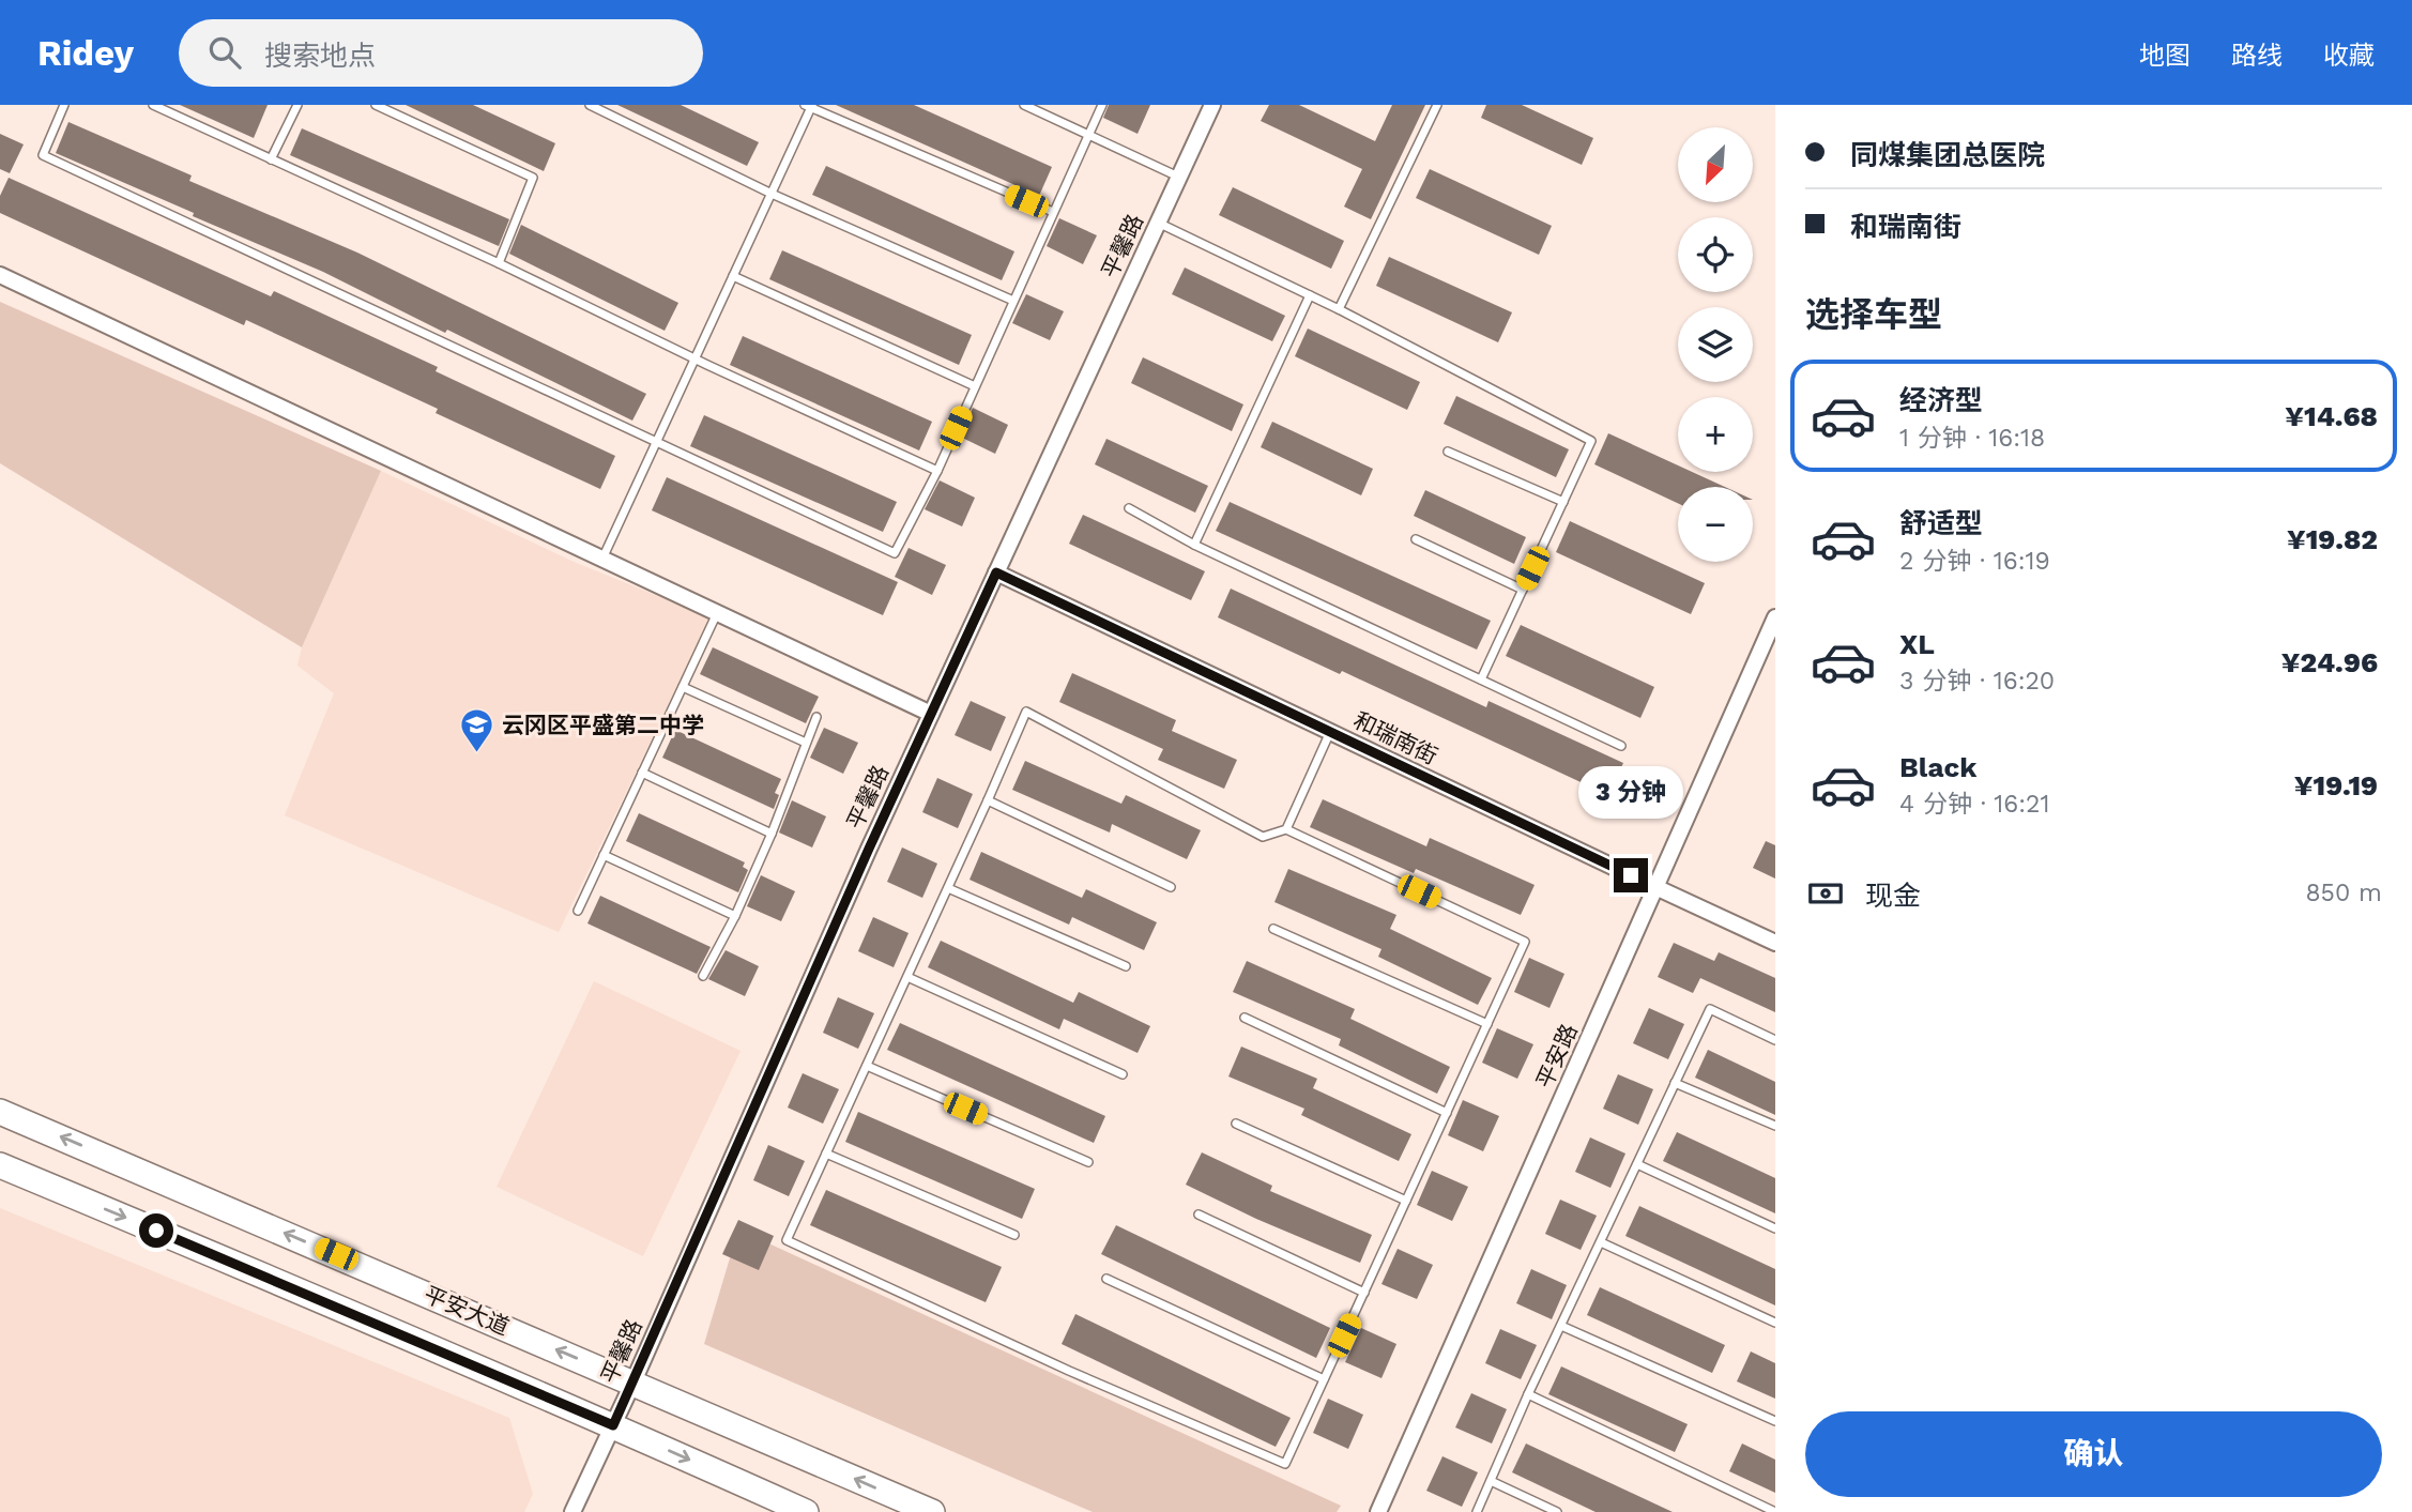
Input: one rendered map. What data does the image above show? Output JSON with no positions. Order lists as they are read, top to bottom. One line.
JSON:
{"streets":{"main road":["平安大道"],"street":["平馨路","和瑞南街","平安路"]},"crossings":[["平馨路","和瑞南街"],["平馨路","平安大道"],["和瑞南街","平安路"]],"places":{"school or university":["云冈区平盛第二中学"]},"north":"bottom left","page":{"header":"Ridey","search":"搜索地点","nav":["地图","路线","收藏"],"banner":["同煤集团总医院","和瑞南街"],"map_buttons":["+","−"],"heading":"选择车型","list":[{"name":"经济型","note":"1 分钟 · 16:18","value":"¥14.68"},{"name":"舒适型","note":"2 分钟 · 16:19","value":"¥19.82"},{"name":"XL","note":"3 分钟 · 16:20","value":"¥24.96"},{"name":"Black","note":"4 分钟 · 16:21","value":"¥19.19"}],"bubble":"3 分钟","pay":["现金","850 m"],"buttons":"确认"}}
